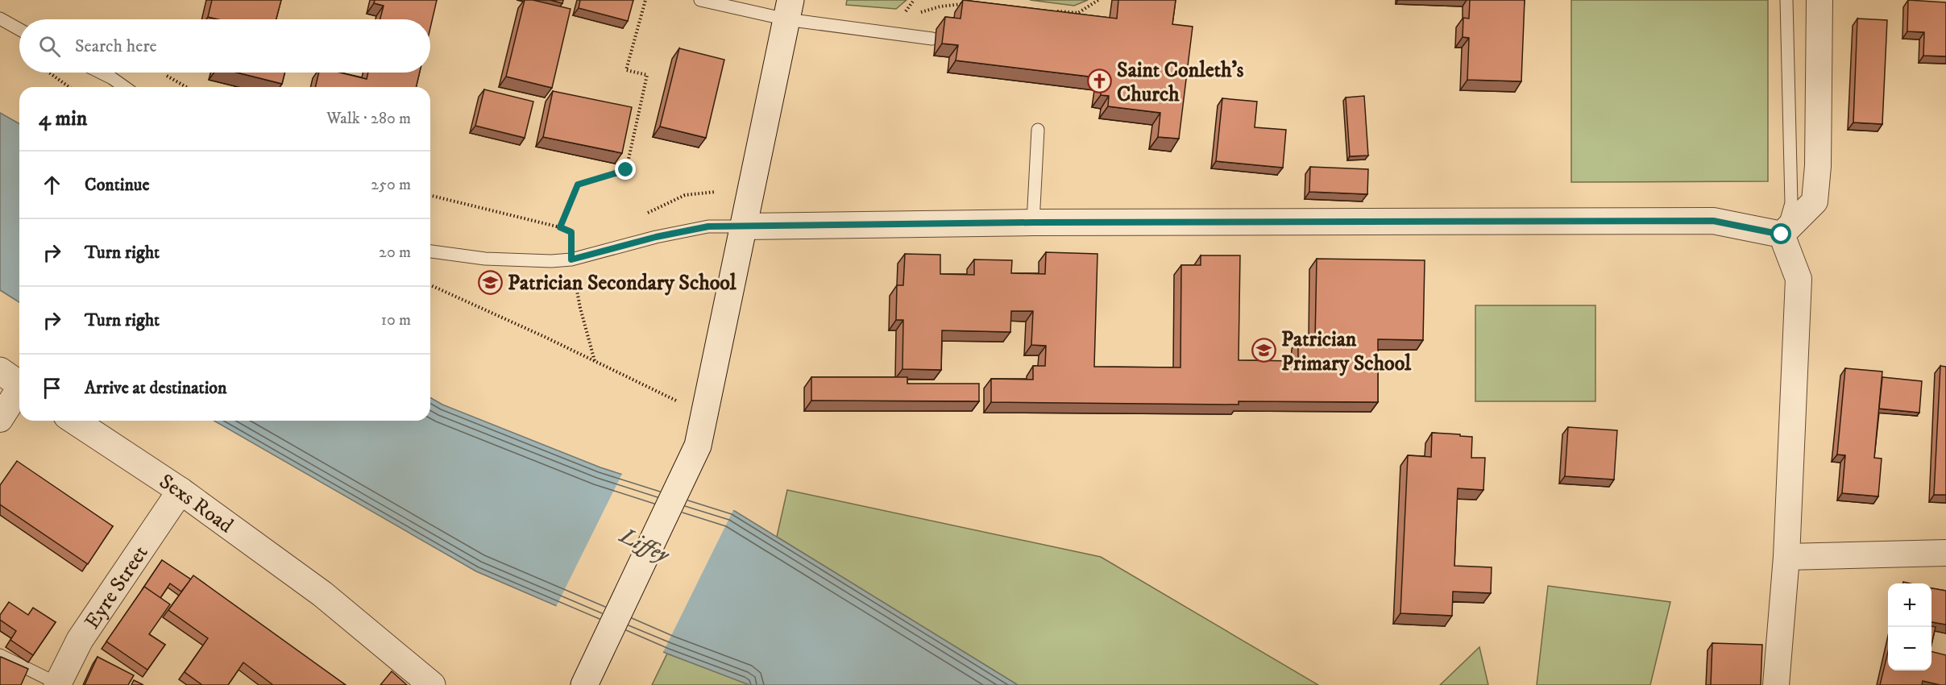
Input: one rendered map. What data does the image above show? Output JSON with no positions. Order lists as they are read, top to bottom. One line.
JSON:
{"streets":{"main road":["Sexs Road","Eyre Street"]},"crossings":[["Sexs Road","Eyre Street"]],"water":["Liffey"],"places":{"church":["Saint Conleth's Church"],"school or university":["Patrician Secondary School","Patrician Primary School"]},"page":{"search":"Search here","heading":["4 min","Walk · 280 m"],"list":[["Continue","250 m"],["Turn right","20 m"],["Turn right","10 m"],"Arrive at destination"],"map_buttons":["+","−"]}}
